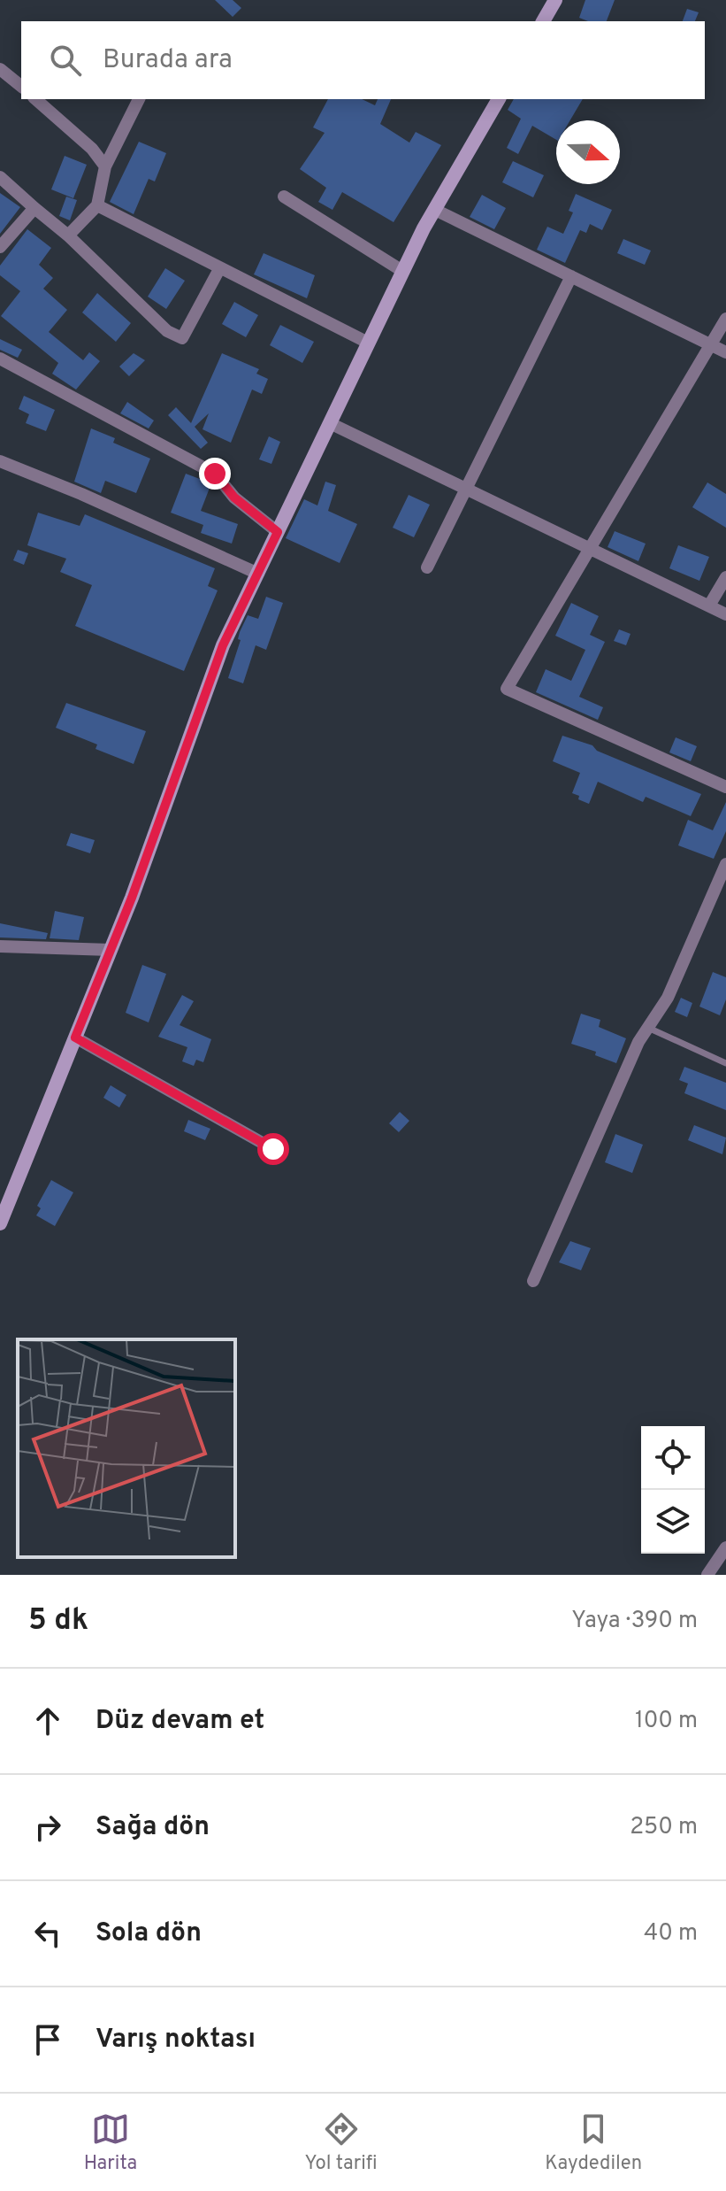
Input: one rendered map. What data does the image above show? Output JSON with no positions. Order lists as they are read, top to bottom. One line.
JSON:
{"north":"right","page":{"search":"Burada ara","heading":["5 dk","Yaya · 390 m"],"list":[["Düz devam et","100 m"],["Sağa dön","250 m"],["Sola dön","40 m"],"Varış noktası"],"nav":["Harita","Yol tarifi","Kaydedilen"]}}
